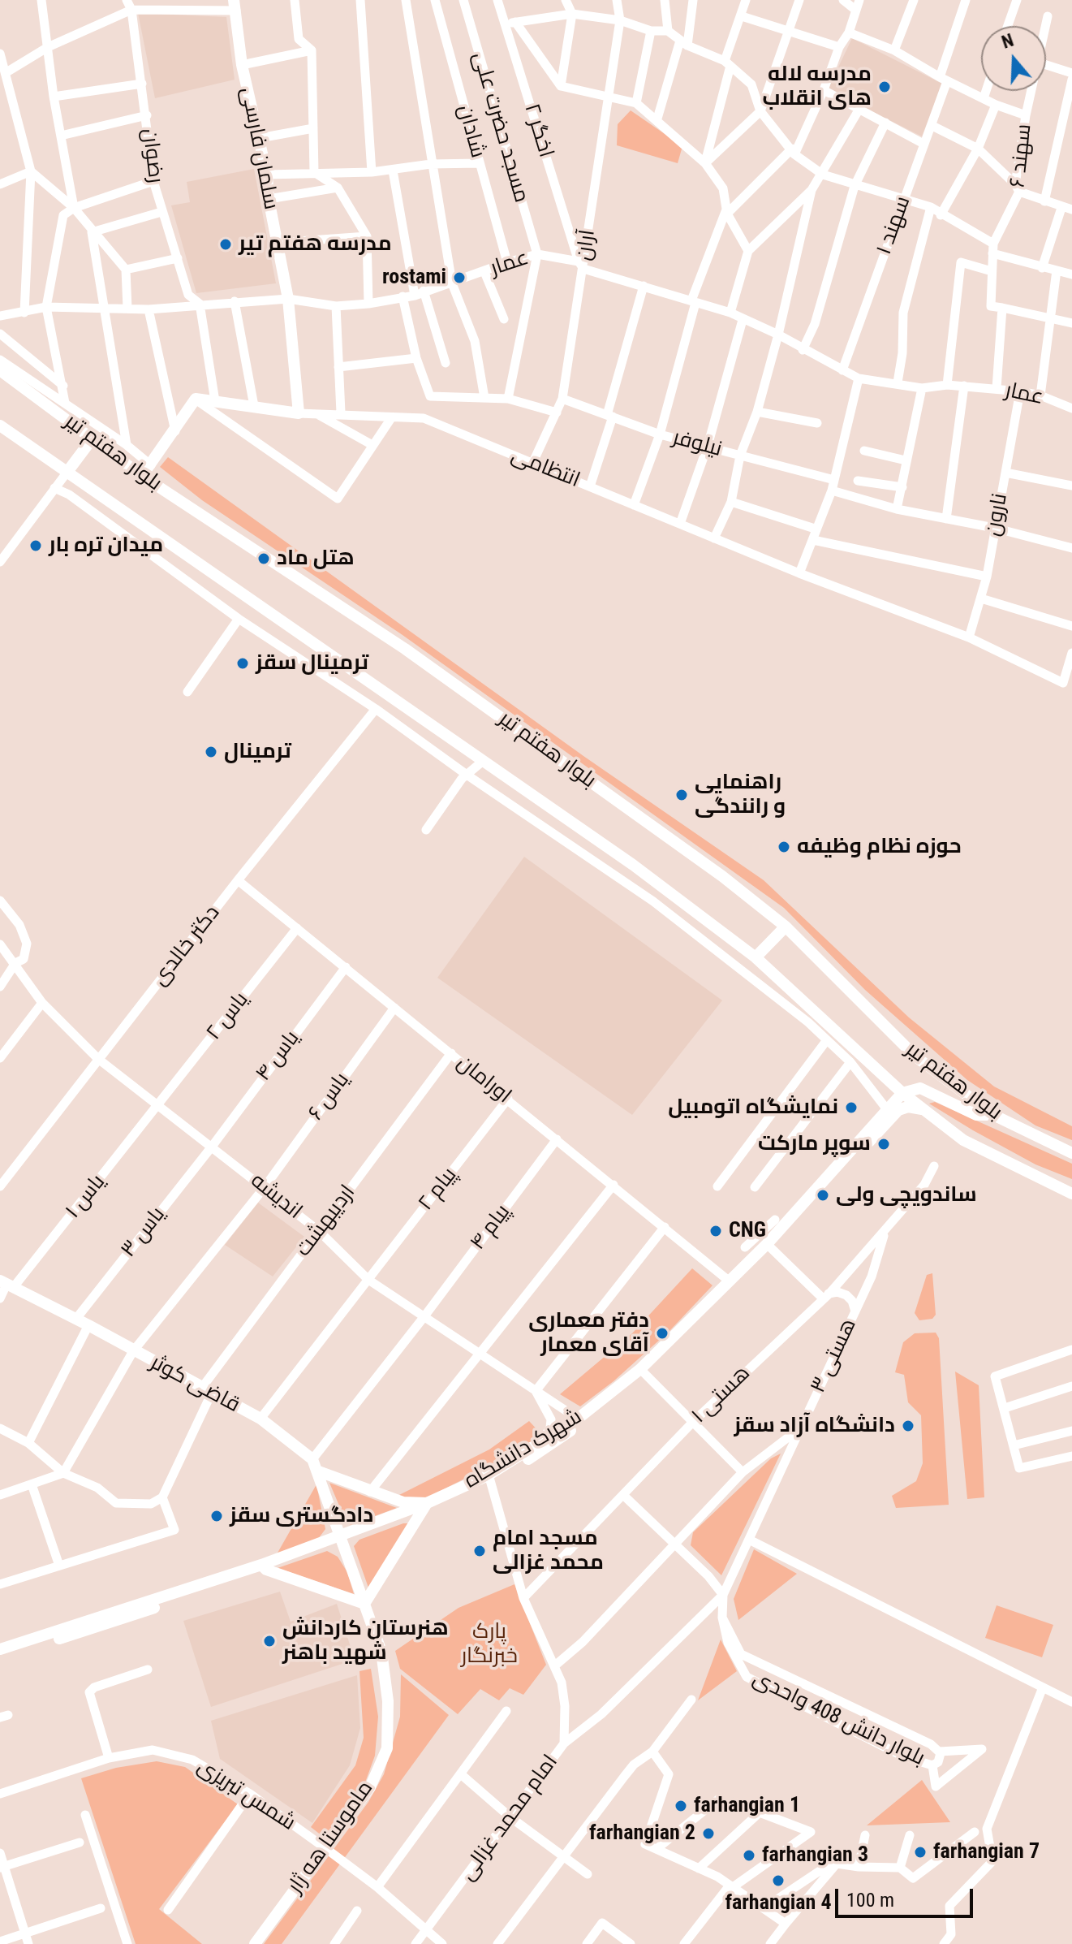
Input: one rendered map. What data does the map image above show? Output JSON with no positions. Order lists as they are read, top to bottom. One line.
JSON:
{"streets":{"main road":["سلمان فارسی","بلوار هفتم تیر","انتظامی","قاضی کوثر","شهرک دانشگاه","ماموستا هه ژار"],"street":["مسجد حضرت علی","اخگر ۲","شادان","رضوان","سهند ۶","سهند ۱","آران","عمار","نیلوفر","نارون","دکتر خالدی","یاس ۲","یاس ۴","اورامان","یاس ۶","پیام ۲","یاس ۱","اندیشه","اردیبهشت","پیام ۴","یاس ۳","هستی ۳","هستی ۱","بلوار دانش 408 واحدی","شمس تبریزی","امام محمد غزالی"]},"crossings":[["مسجد حضرت علی","عمار"],["اخگر ۲","آران"],["اخگر ۲","عمار"],["شادان","عمار"],["سلمان فارسی","عمار"],["سلمان فارسی","انتظامی"],["رضوان","عمار"],["سهند ۶","عمار"],["سهند ۱","عمار"],["آران","عمار"],["آران","نیلوفر"],["آران","انتظامی"],["عمار","نارون"],["بلوار هفتم تیر","شهرک دانشگاه"],["انتظامی","نارون"],["دکتر خالدی","اورامان"],["دکتر خالدی","اندیشه"],["یاس ۲","اورامان"],["یاس ۲","یاس ۱"],["یاس ۲","اندیشه"],["یاس ۴","اورامان"],["یاس ۴","اندیشه"],["یاس ۴","یاس ۳"],["اورامان","یاس ۶"],["اورامان","پیام ۲"],["اورامان","اردیبهشت"],["اورامان","پیام ۴"],["اورامان","شهرک دانشگاه"],["یاس ۶","اندیشه"],["یاس ۶","قاضی کوثر"],["پیام ۲","اندیشه"],["پیام ۲","قاضی کوثر"],["یاس ۱","اندیشه"],["یاس ۱","قاضی کوثر"],["اندیشه","اردیبهشت"],["اندیشه","پیام ۴"],["اندیشه","یاس ۳"],["اندیشه","شهرک دانشگاه"],["اردیبهشت","قاضی کوثر"],["پیام ۴","قاضی کوثر"],["یاس ۳","قاضی کوثر"],["هستی ۳","هستی ۱"],["هستی ۳","امام محمد غزالی"],["هستی ۱","امام محمد غزالی"],["شهرک دانشگاه","امام محمد غزالی"],["شهرک دانشگاه","ماموستا هه ژار"],["شمس تبریزی","امام محمد غزالی"],["شمس تبریزی","ماموستا هه ژار"]],"parks":["پارک خبرنگار"],"places":["مدرسه لاله های انقلاب","مدرسه هفتم تیر","rostami","میدان تره بار","هتل ماد","ترمینال سقز","ترمینال","راهنمایی و رانندگی","حوزه نظام وظیفه","نمایشگاه اتومبیل","سوپر مارکت","ساندویچی ولی","CNG","دفتر معماری آقای معمار","دانشگاه آزاد سقز","دادگستری سقز","مسجد امام محمد غزالی","هنرستان کاردانش شهید باهنر","farhangian 1","farhangian 2","farhangian 7","farhangian 3","farhangian 4"],"scale_bar":"100 m","north":"top"}
